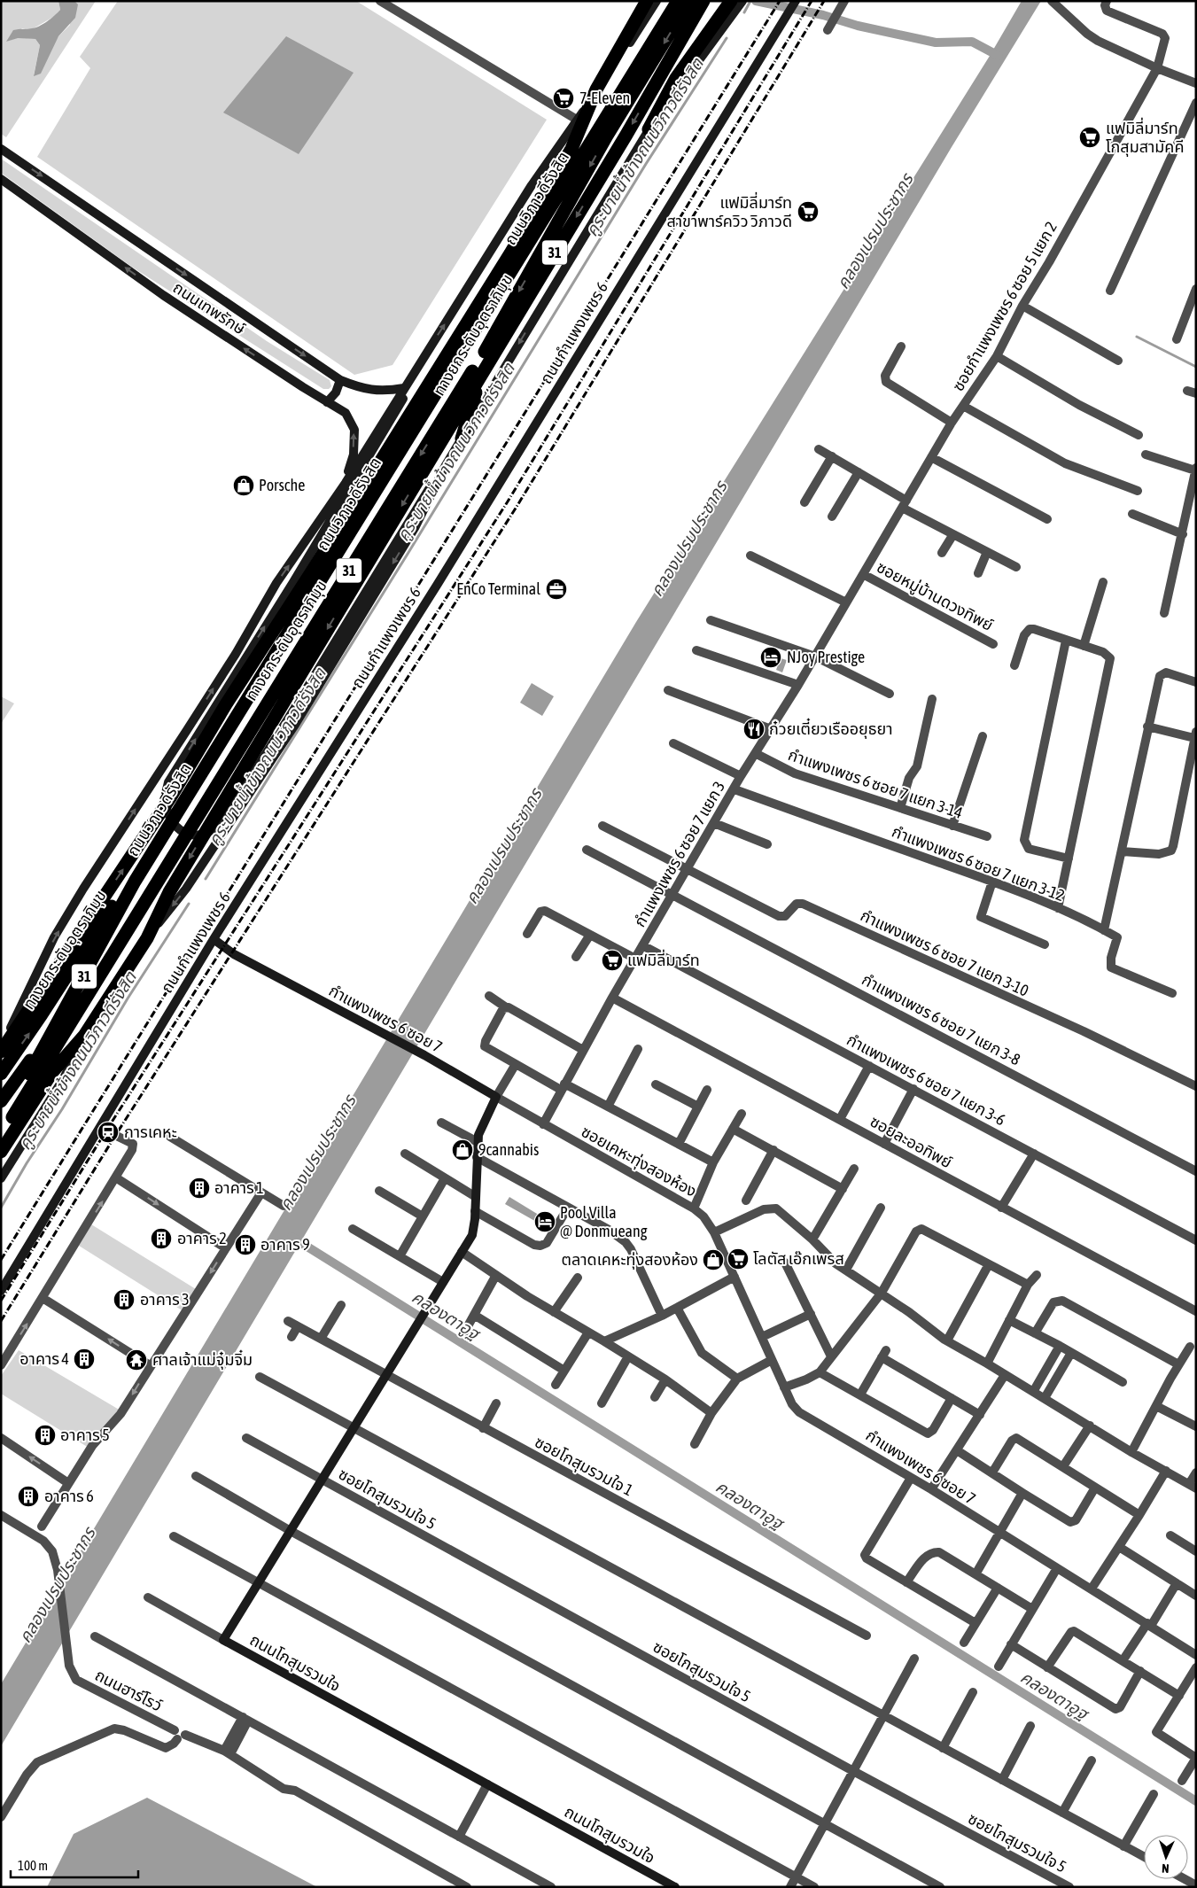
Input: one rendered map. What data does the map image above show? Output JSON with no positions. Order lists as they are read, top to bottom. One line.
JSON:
{"streets":{"highway":["ถนนวิภาวดีรังสิต","31","ทางยกระดับอุตราภิมุข"],"main road":["ถนนเทพรักษ์","ถนนกำแพงเพชร 6","กำแพงเพชร 6 ซอย 7","ถนนโกสุมรวมใจ"],"street":["ซอยกำแพงเพชร 6 ซอย 5 แยก 2","ซอยหมู่บ้านดวงทิพย์","กำแพงเพชร 6 ซอย 7 แยก 3-14","กำแพงเพชร 6 ซอย 7 แยก 3","กำแพงเพชร 6 ซอย 7 แยก 3-12","กำแพงเพชร 6 ซอย 7 แยก 3-10","กำแพงเพชร 6 ซอย 7 แยก 3-8","กำแพงเพชร 6 ซอย 7 แยก 3-6","ซอยละออทิพย์","ซอยเคหะทุ่งสองห้อง","ซอยโกสุมรวมใจ 1","ซอยโกสุมรวมใจ 5","ถนนฮาร์โรว์"]},"crossings":[["ถนนวิภาวดีรังสิต","ถนนเทพรักษ์"],["ซอยกำแพงเพชร 6 ซอย 5 แยก 2","ซอยหมู่บ้านดวงทิพย์"],["ซอยกำแพงเพชร 6 ซอย 5 แยก 2","กำแพงเพชร 6 ซอย 7 แยก 3"],["ถนนกำแพงเพชร 6","กำแพงเพชร 6 ซอย 7"],["กำแพงเพชร 6 ซอย 7 แยก 3-14","กำแพงเพชร 6 ซอย 7 แยก 3"],["กำแพงเพชร 6 ซอย 7 แยก 3","กำแพงเพชร 6 ซอย 7 แยก 3-12"],["กำแพงเพชร 6 ซอย 7 แยก 3","กำแพงเพชร 6 ซอย 7 แยก 3-10"],["กำแพงเพชร 6 ซอย 7 แยก 3","กำแพงเพชร 6 ซอย 7"],["กำแพงเพชร 6 ซอย 7 แยก 3","กำแพงเพชร 6 ซอย 7 แยก 3-8"],["กำแพงเพชร 6 ซอย 7 แยก 3","กำแพงเพชร 6 ซอย 7 แยก 3-6"],["กำแพงเพชร 6 ซอย 7 แยก 3","ซอยละออทิพย์"],["กำแพงเพชร 6 ซอย 7 แยก 3","ซอยเคหะทุ่งสองห้อง"],["กำแพงเพชร 6 ซอย 7","ซอยเคหะทุ่งสองห้อง"],["กำแพงเพชร 6 ซอย 7","ถนนโกสุมรวมใจ"],["ซอยโกสุมรวมใจ 1","ถนนโกสุมรวมใจ"],["ซอยโกสุมรวมใจ 5","ถนนโกสุมรวมใจ"]],"water":["คูระบายน้ำข้างถนนวิภาวดีรังสิต","คลองเปรมประชากร","คลองตาอูฐ"],"places":{"supermarket":["7-Eleven","แฟมิลี่มาร์ท โกสุมสามัคคี","แฟมิลี่มาร์ท สาขาพาร์ควิว วิภาวดี","แฟมิลี่มาร์ท","โลตัส เอ๊กเพรส"],"shop":["Porsche","9cannabis","ตลาดเคหะทุ่งสองห้อง"],"office":["EnCo Terminal"],"hotel":["NJoy Prestige","Pool Villa @ Donmueang"],"restaurant":["ก๋วยเตี๋ยวเรืออยุธยา"],"station":["การเคหะ"],"building":["อาคาร 1","อาคาร 2","อาคาร 9","อาคาร 3","อาคาร 4","อาคาร 5","อาคาร 6"],"temple":["ศาลเจ้าแม่จุ๋มจิ๋ม"]},"scale_bar":"100 m","north":"bottom"}
